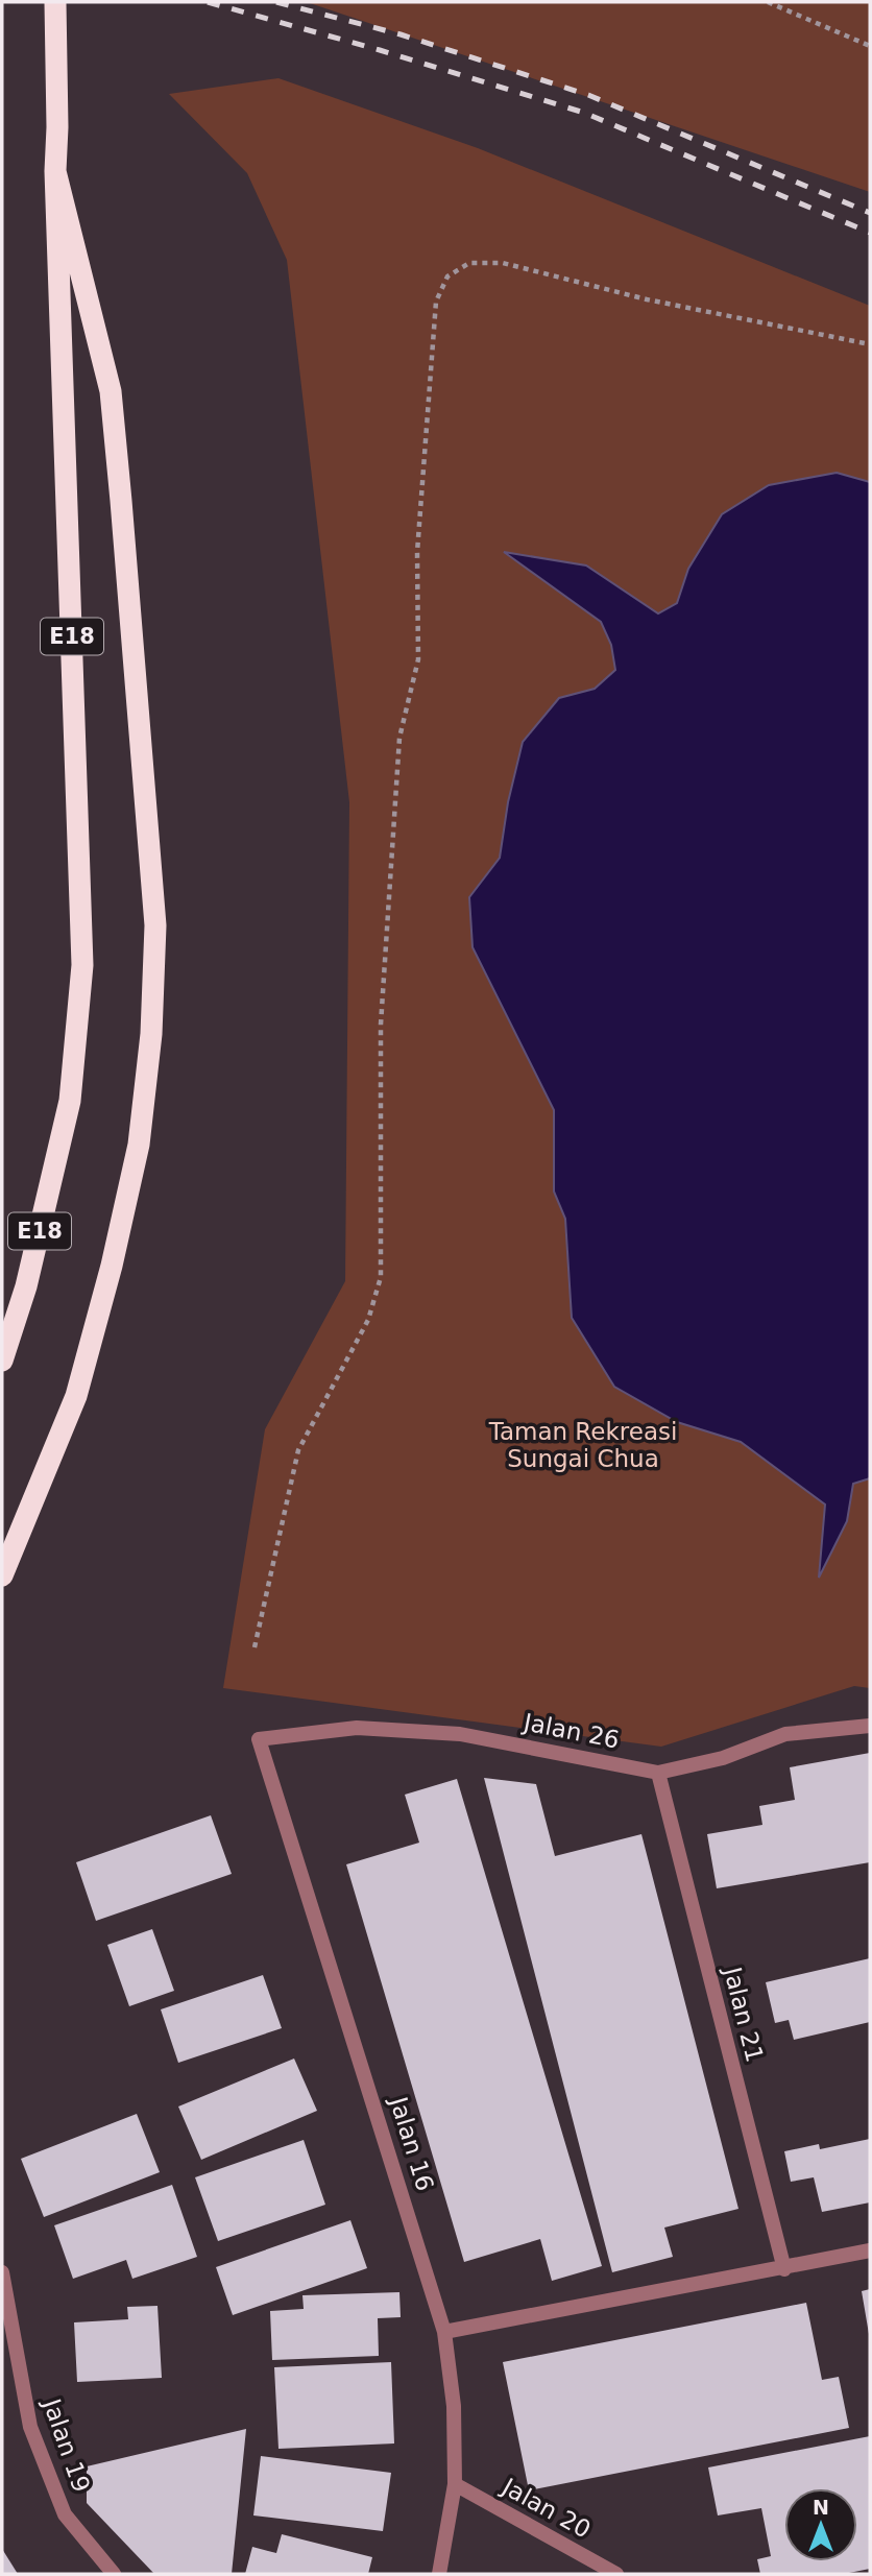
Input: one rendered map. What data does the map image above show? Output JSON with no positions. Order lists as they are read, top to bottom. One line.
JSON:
{"streets":{"highway":["E18"],"street":["Jalan 26","Jalan 21","Jalan 16","Jalan 19","Jalan 20"]},"crossings":[["Jalan 26","Jalan 21"],["Jalan 26","Jalan 16"],["Jalan 16","Jalan 20"]],"parks":["Taman Rekreasi Sungai Chua"],"north":"top"}
